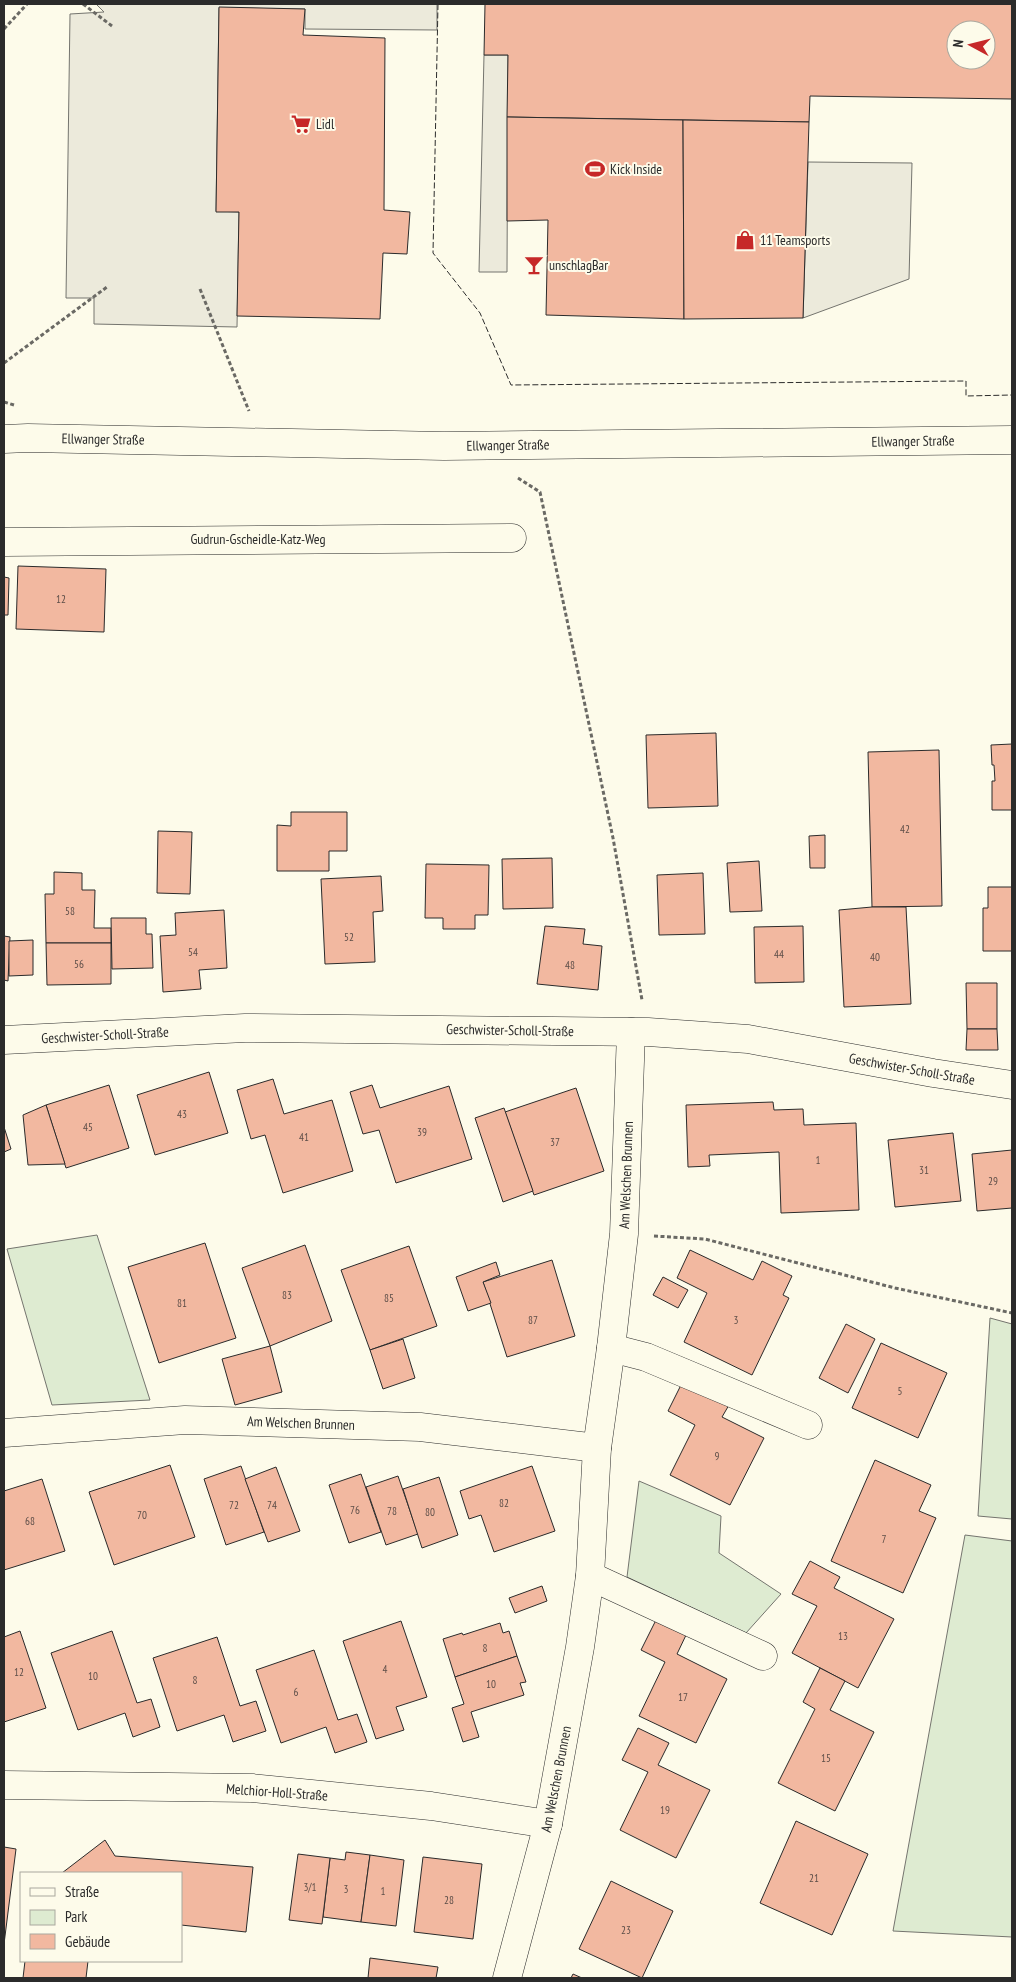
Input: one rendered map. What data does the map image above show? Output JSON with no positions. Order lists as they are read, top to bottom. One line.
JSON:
{"streets":{"street":["Ellwanger Straße","Gudrun-Gscheidle-Katz-Weg","Geschwister-Scholl-Straße","Am Welschen Brunnen","Melchior-Holl-Straße"]},"crossings":[["Geschwister-Scholl-Straße","Am Welschen Brunnen"],["Am Welschen Brunnen","Melchior-Holl-Straße"]],"places":{"supermarket":["Lidl"],"sports":["Kick Inside"],"shop":["11 Teamsports"],"bar":["unschlagBar"]},"house_numbers":["12","42","58","52","54","44","40","56","48","43","45","39","41","37","1","31","29","83","85","81","87","3","5","9","82","72","74","76","78","80","70","68","7","13","8","4","12","10","8","10","6","17","15","19","21","3/1","3","1","28","23"],"legend":["Straße","Park","Gebäude"],"north":"left"}
